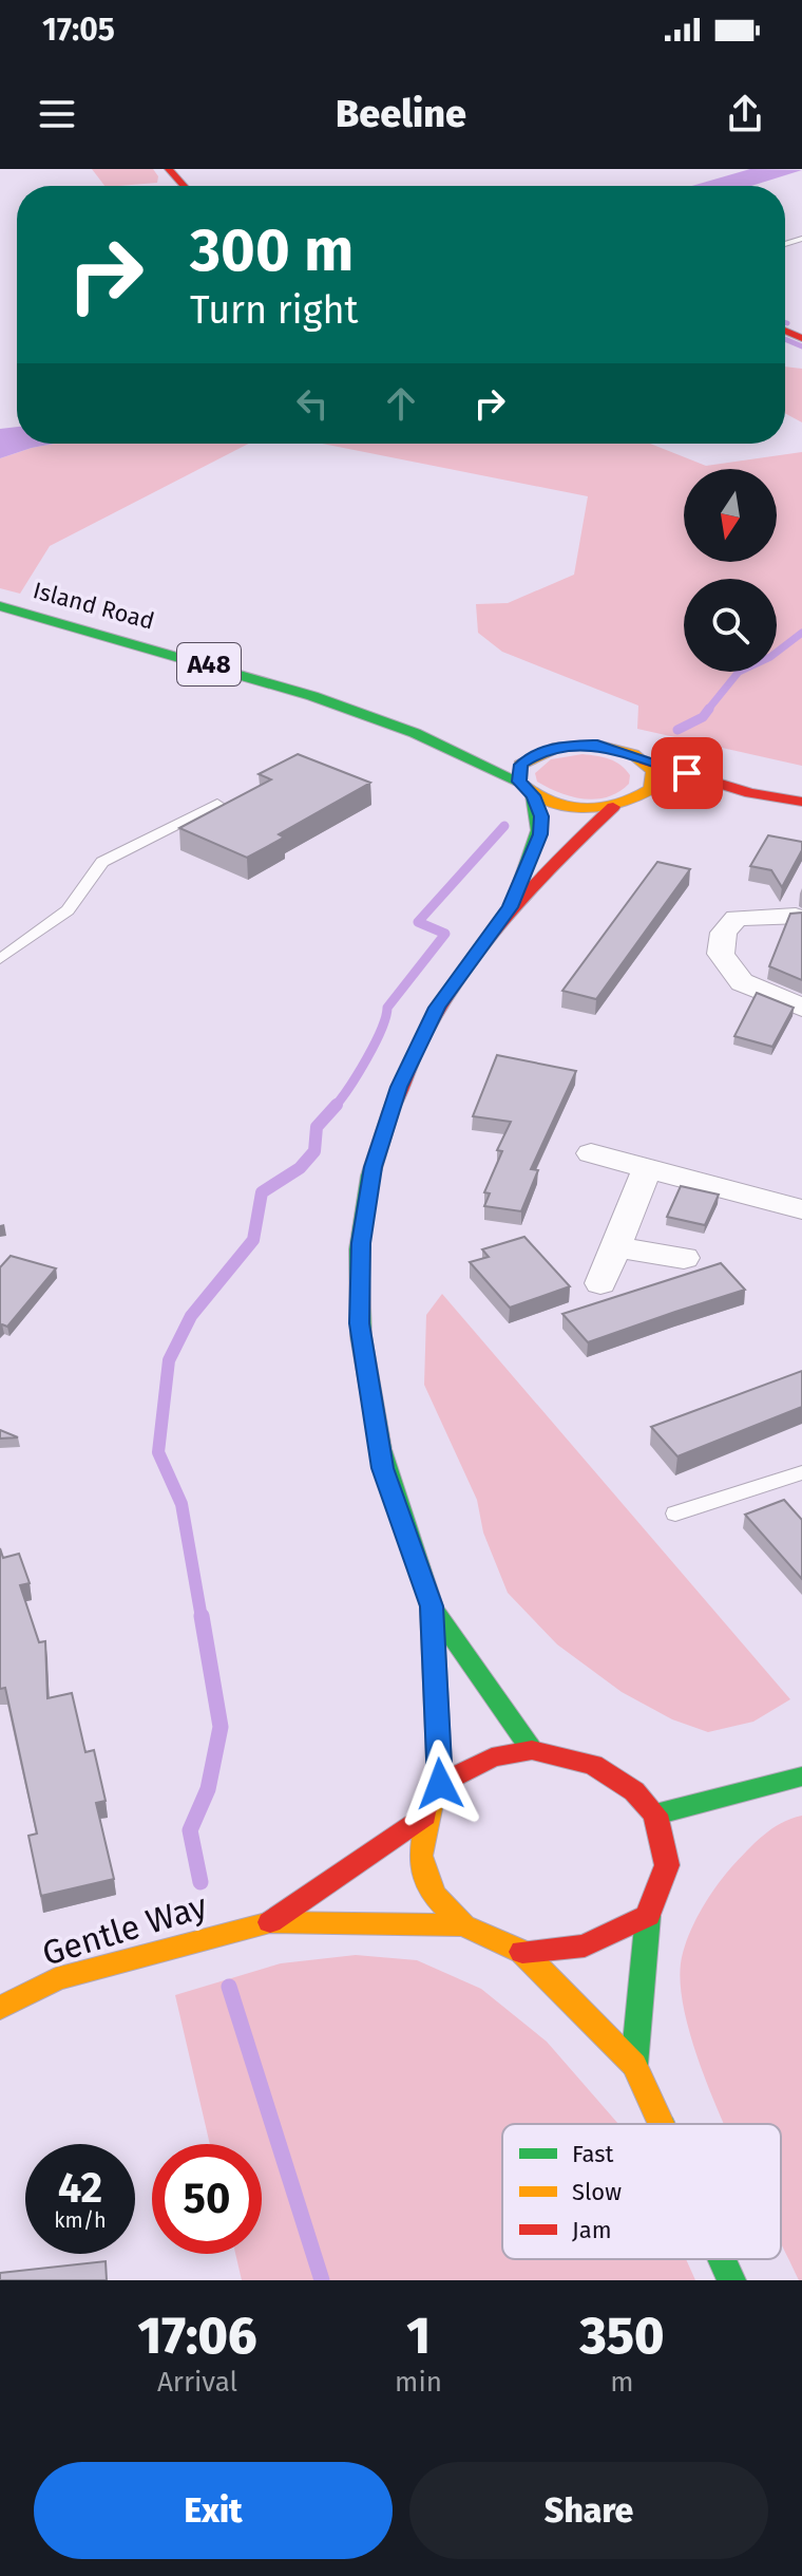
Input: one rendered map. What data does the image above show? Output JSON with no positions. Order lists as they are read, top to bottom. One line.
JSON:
{"streets":{"main road":["Island Road","A48","Gentle Way"]},"legend":["Fast","Slow","Jam"],"north":"bottom","page":{"status":"17:05","header":"Beeline","turn":["300 m","Turn right"],"speed":"42 km/h","limit":"50","eta":["17:06","Arrival","1","min","350","m"],"buttons":["Exit","Share"]}}
